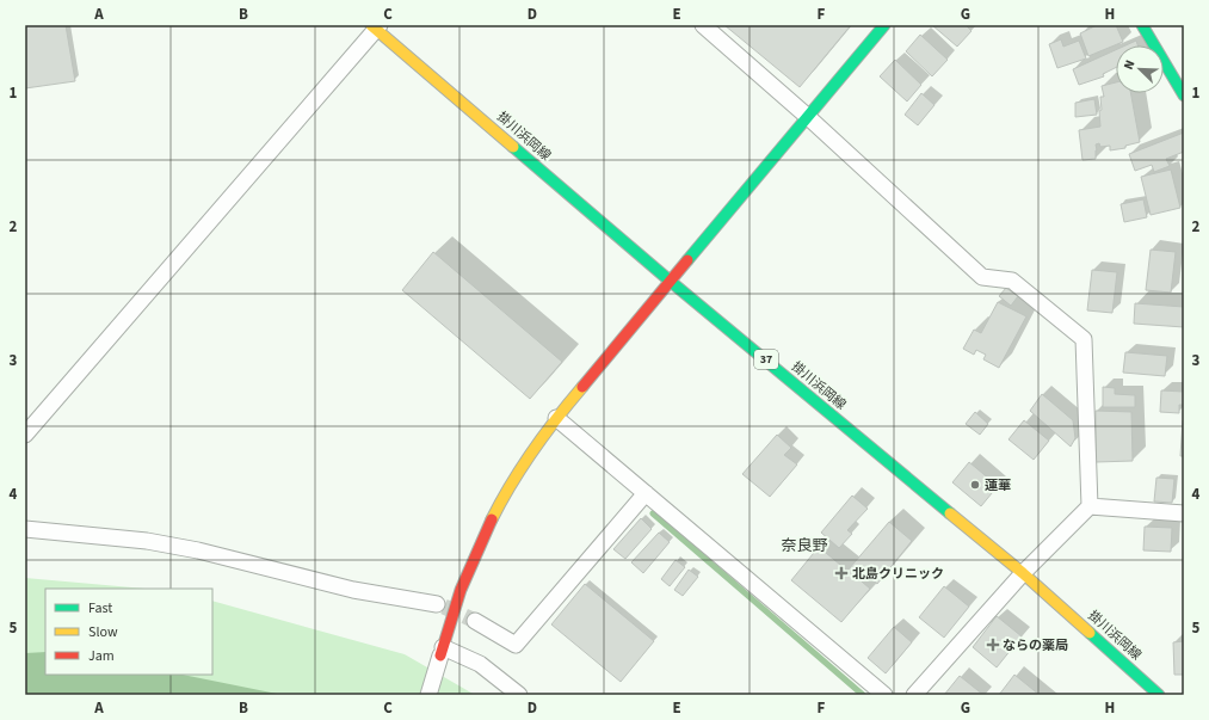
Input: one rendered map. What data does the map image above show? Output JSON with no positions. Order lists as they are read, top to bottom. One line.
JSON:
{"streets":{"main road":["掛川浜岡線","37"]},"districts":["奈良野"],"places":{"other":["蓮華"],"health":["北島クリニック","ならの薬局"]},"legend":["Fast","Slow","Jam"],"north":"top left","grid":{"columns":["A","B","C","D","E","F","G","H"],"rows":["1","2","3","4","5"]}}
